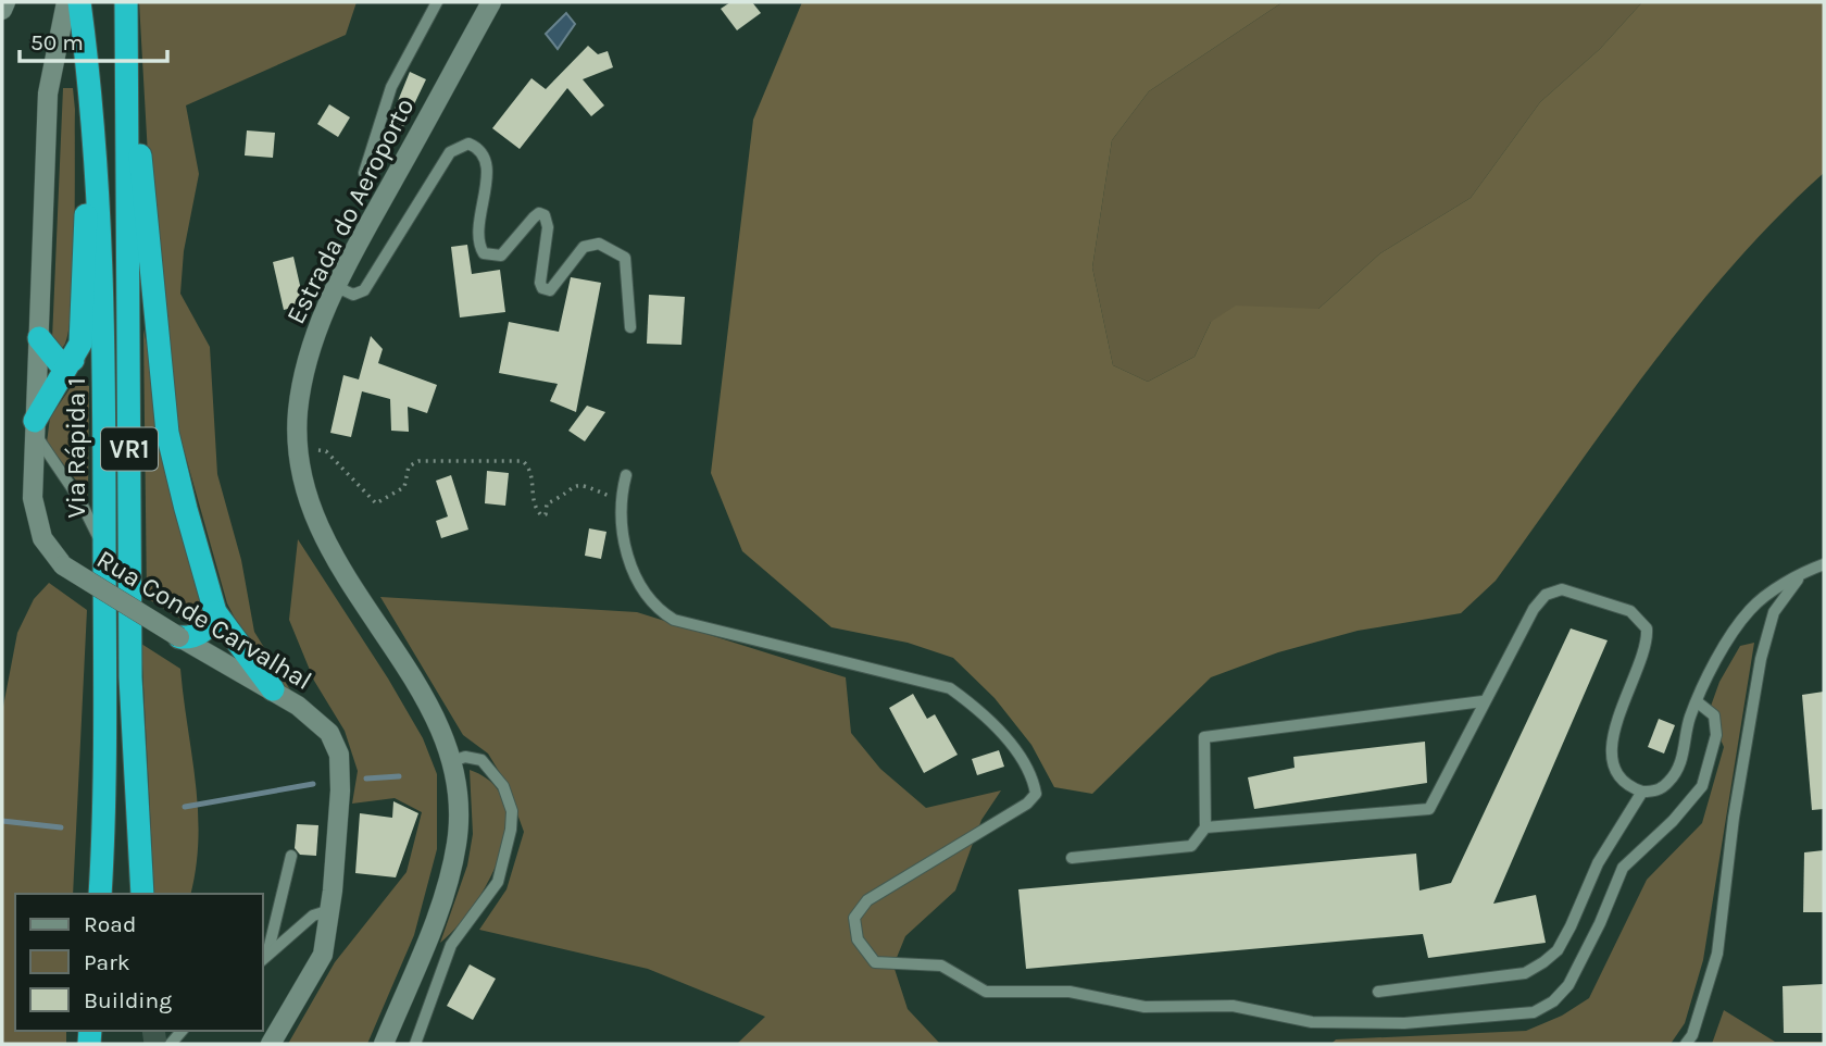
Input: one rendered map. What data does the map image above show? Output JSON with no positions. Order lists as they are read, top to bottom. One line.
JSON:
{"streets":{"highway":["Via Rápida 1","VR1"],"main road":["Estrada do Aeroporto","Rua Conde Carvalhal"]},"legend":["Road","Park","Building"],"scale_bar":"50 m"}
